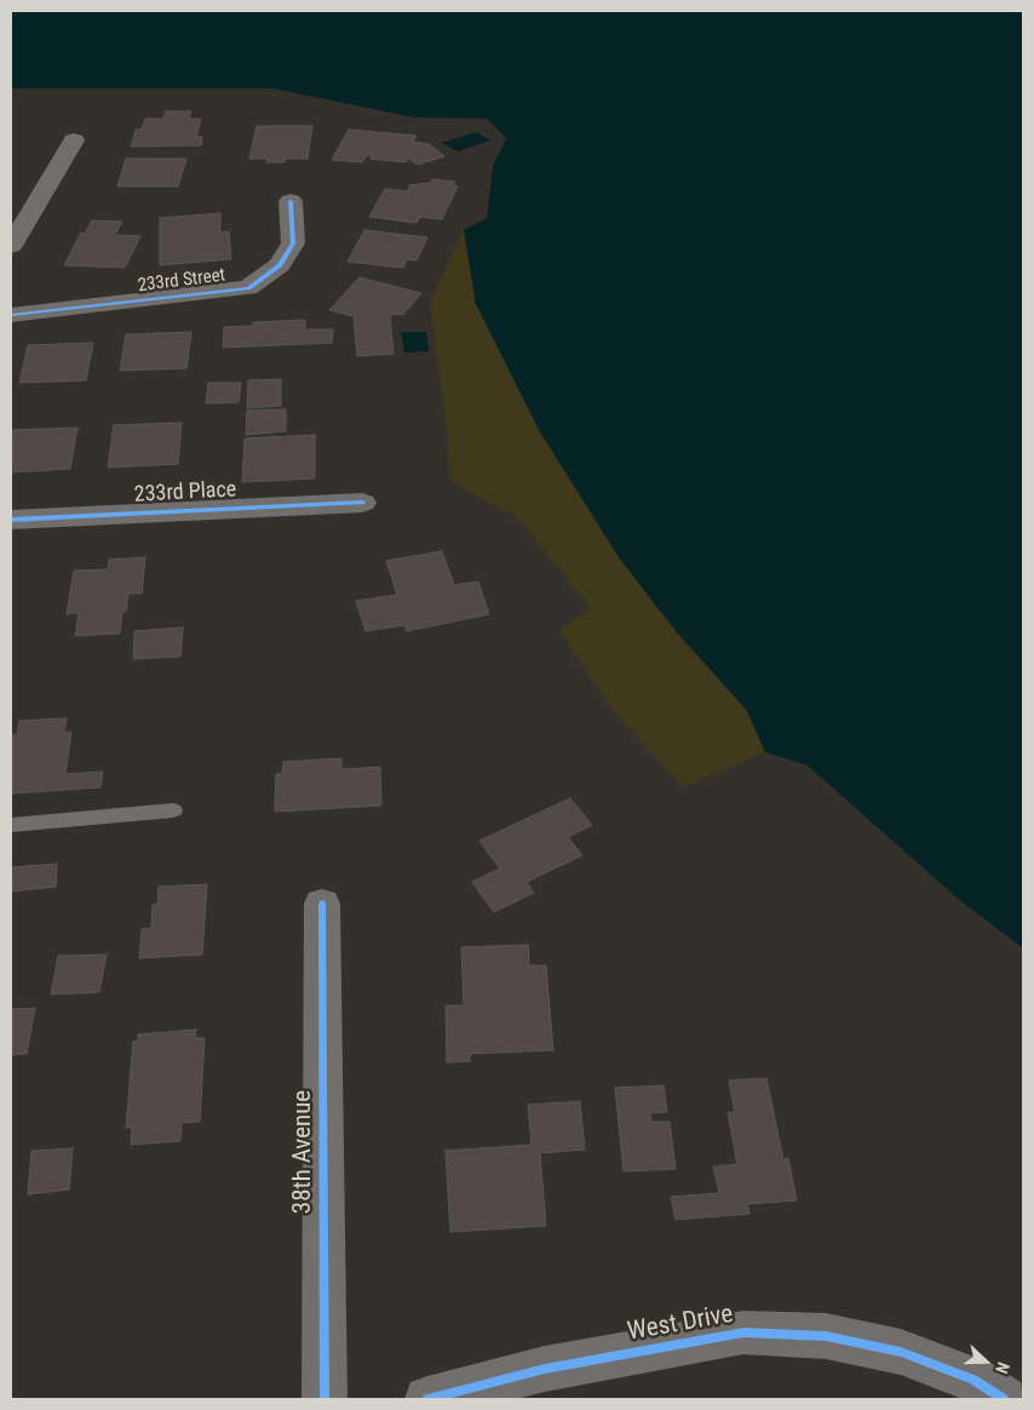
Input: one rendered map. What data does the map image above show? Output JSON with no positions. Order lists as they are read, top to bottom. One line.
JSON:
{"streets":{"street":["233rd Street","233rd Place","38th Avenue","West Drive"]},"north":"right"}
